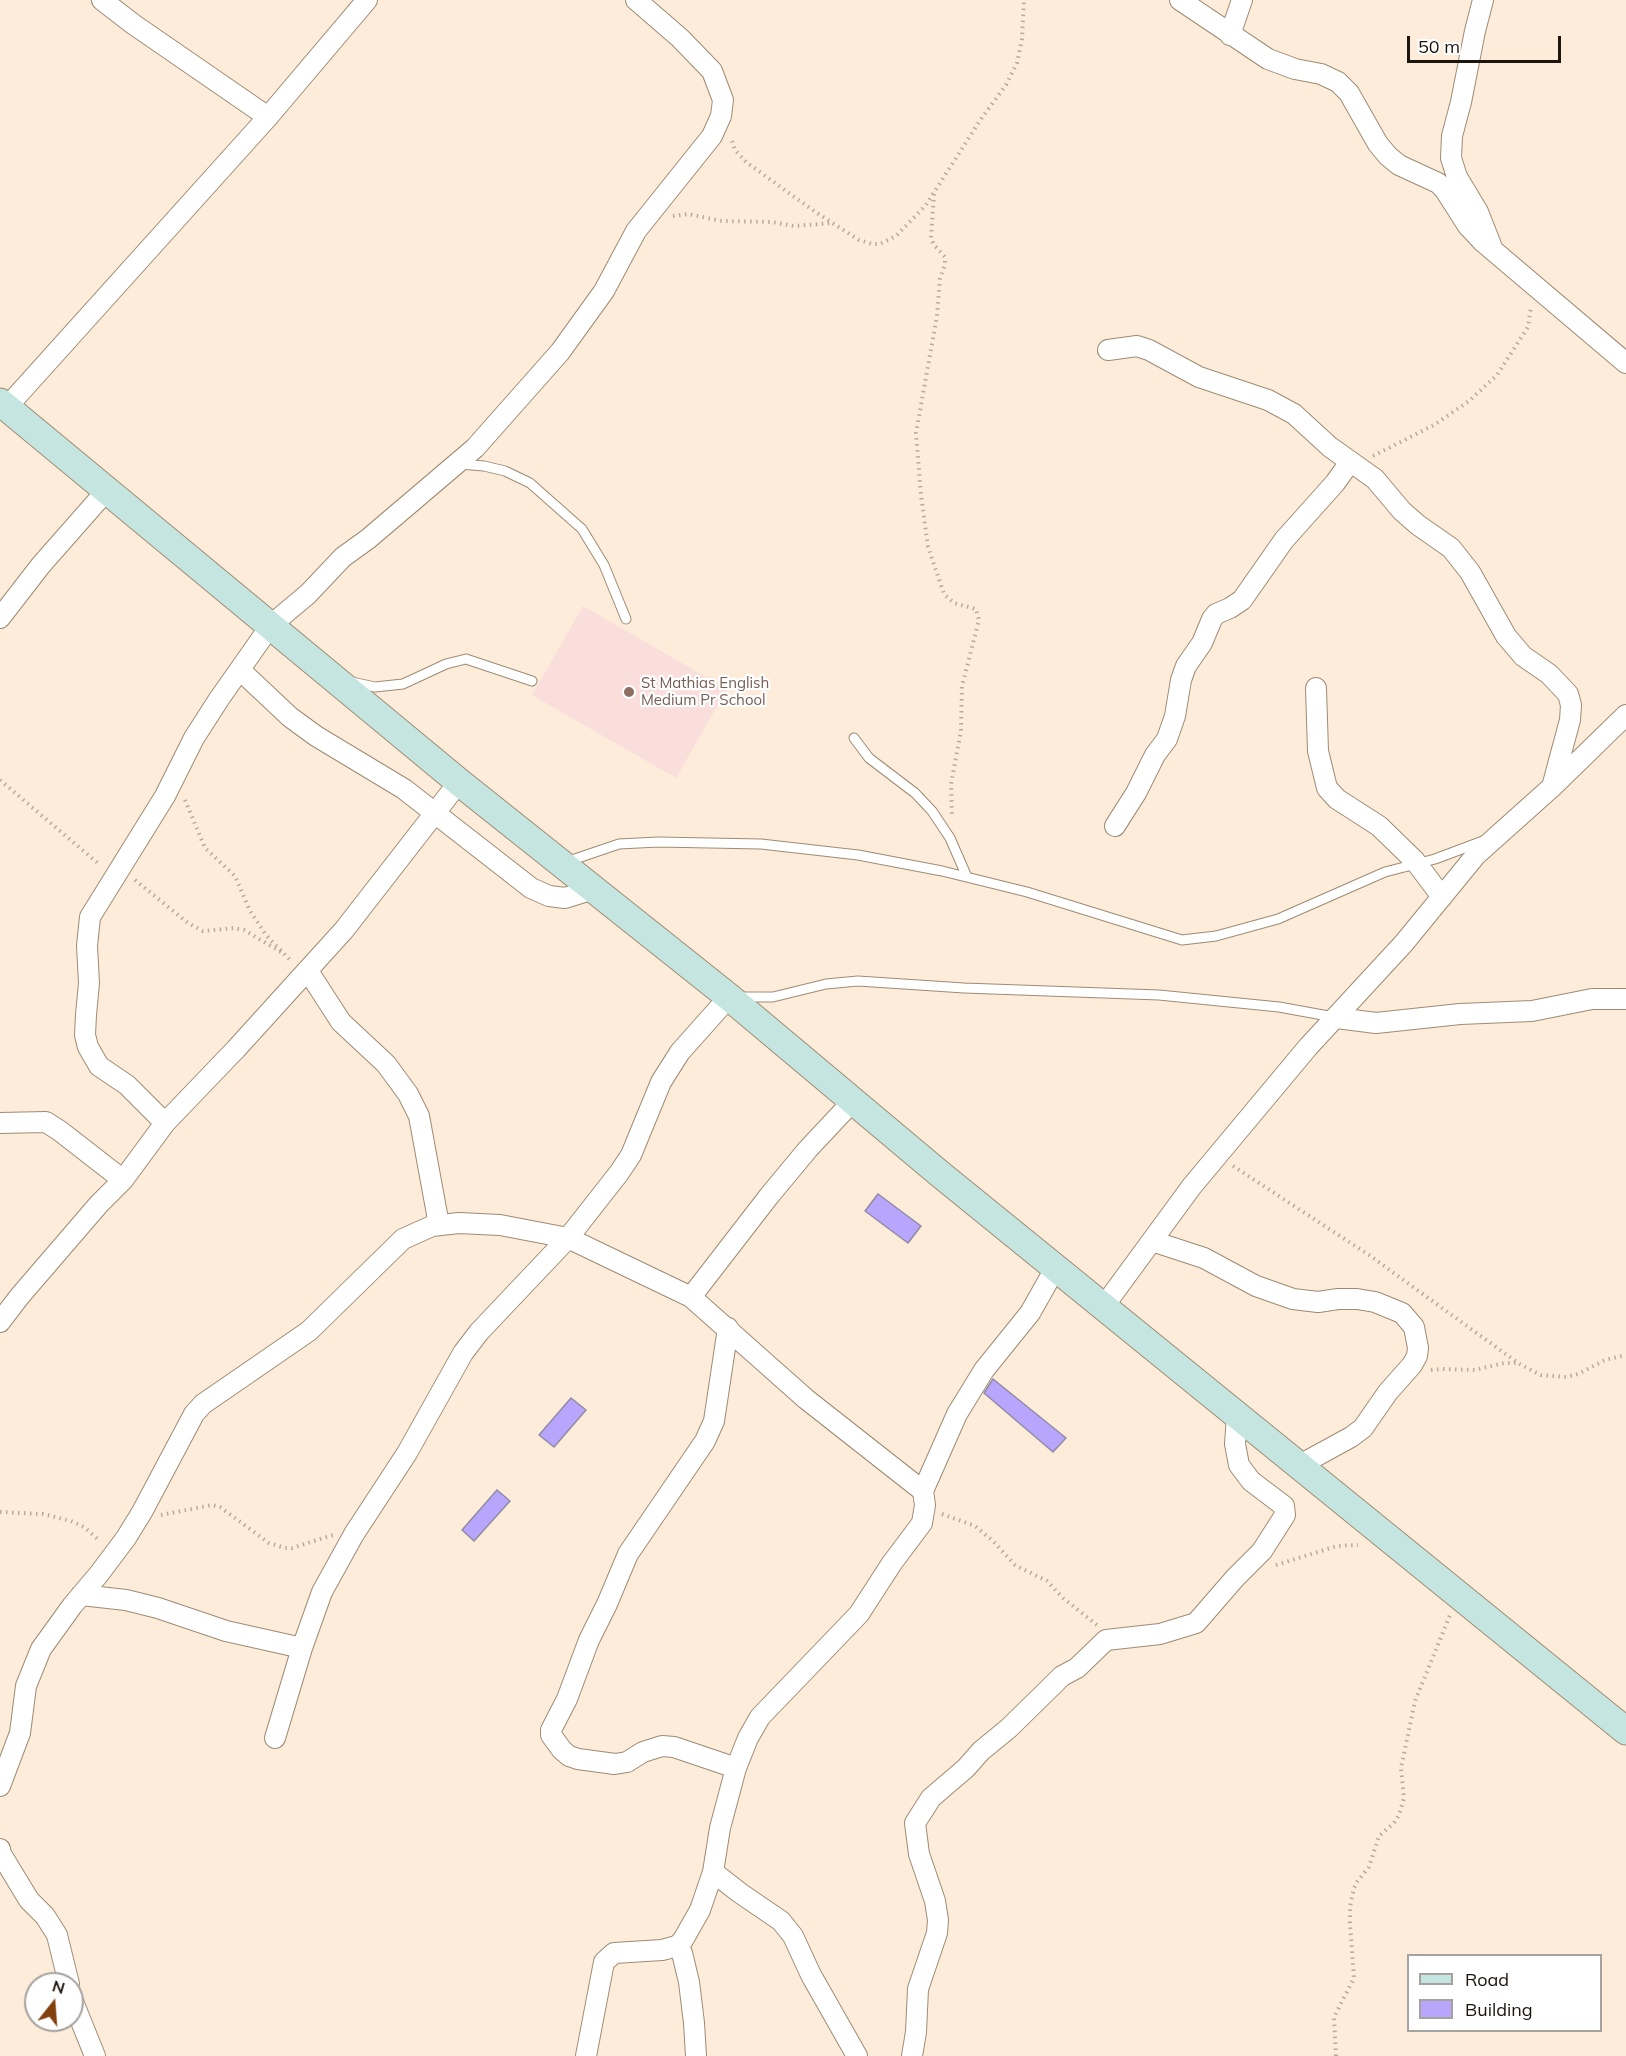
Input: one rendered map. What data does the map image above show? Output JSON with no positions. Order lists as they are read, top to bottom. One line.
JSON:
{"places":["St Mathias English Medium Pr School"],"legend":["Road","Building"],"scale_bar":"50 m","north":"top"}
